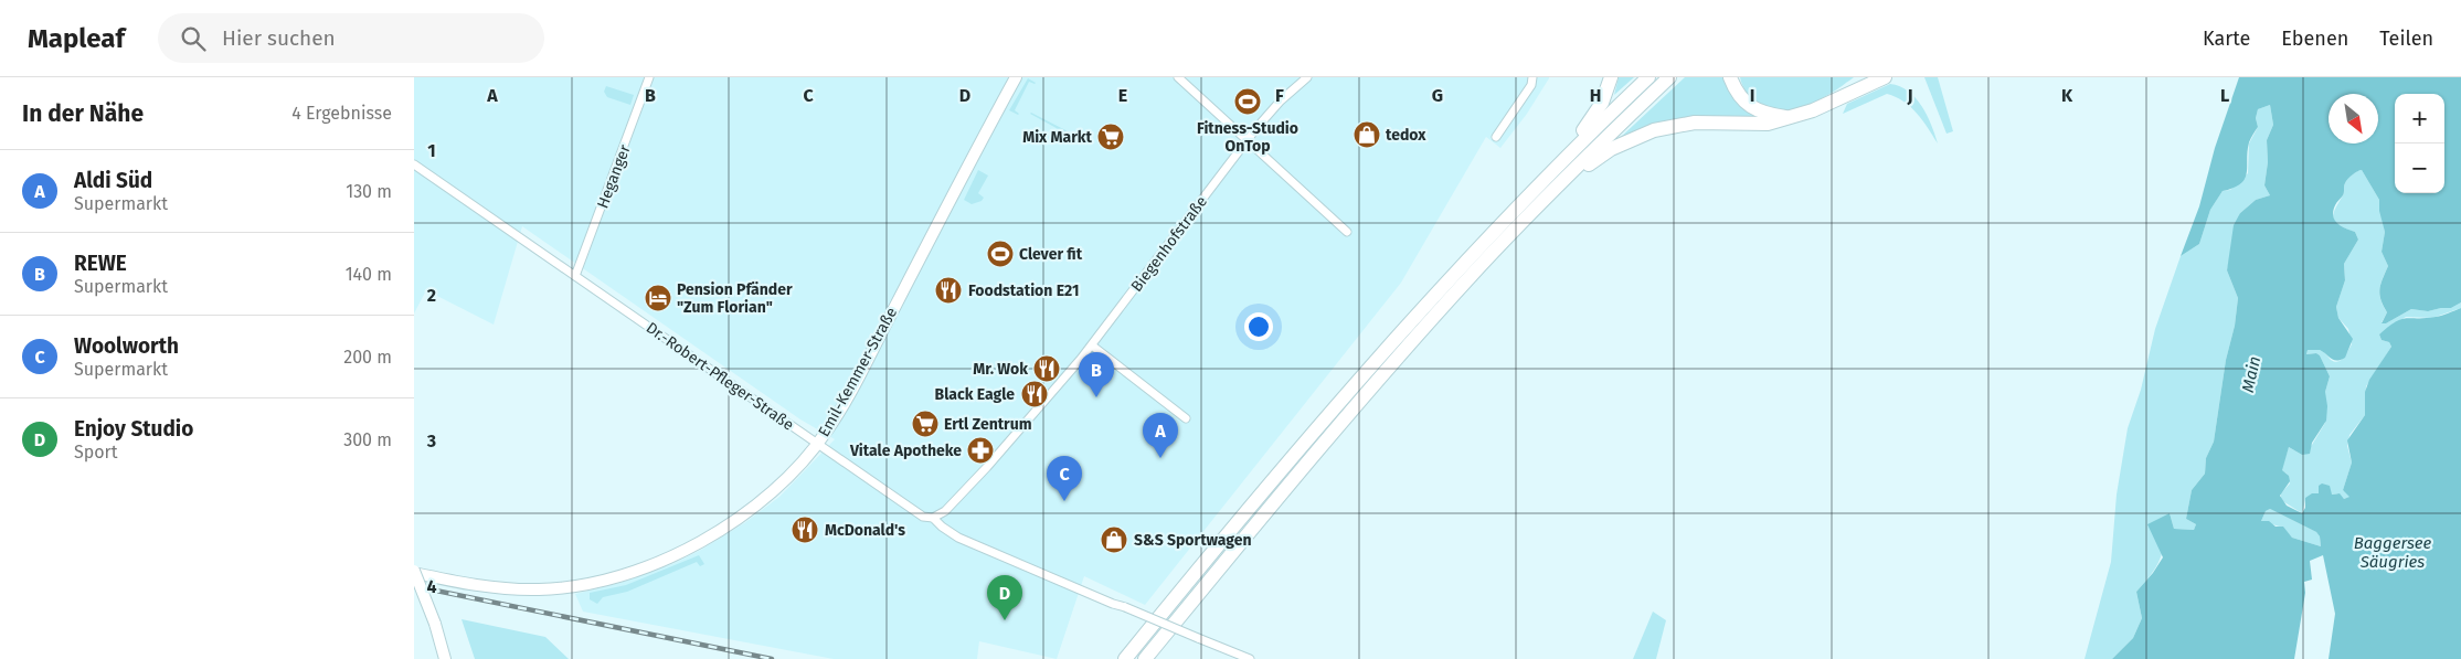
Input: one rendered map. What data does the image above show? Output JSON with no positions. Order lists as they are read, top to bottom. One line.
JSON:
{"streets":{"street":["Heganger","Biegenhofstraße","Emil-Kemmer-Straße","Dr.-Robert-Pfleger-Straße"]},"crossings":[["Heganger","Dr.-Robert-Pfleger-Straße"],["Biegenhofstraße","Dr.-Robert-Pfleger-Straße"],["Emil-Kemmer-Straße","Dr.-Robert-Pfleger-Straße"]],"water":["Main","Baggersee Säugries"],"places":{"sports":["Fitness-Studio OnTop","Clever fit"],"shop":["tedox","S&S Sportwagen"],"supermarket":["Mix Markt","Ertl Zentrum"],"restaurant":["Foodstation E21","Mr. Wok","Black Eagle","McDonald's"],"hotel":["Pension Pfänder \"Zum Florian\""],"pharmacy":["Vitale Apotheke"]},"north":"bottom right","page":{"header":"Mapleaf","search":"Hier suchen","nav":["Karte","Ebenen","Teilen"],"heading":["In der Nähe","4 Ergebnisse"],"map_buttons":["+","−"],"list":[{"mark":"A","name":"Aldi Süd","note":"Supermarkt","value":"130 m"},{"mark":"B","name":"REWE","note":"Supermarkt","value":"140 m"},{"mark":"C","name":"Woolworth","note":"Supermarkt","value":"200 m"},{"mark":"D","name":"Enjoy Studio","note":"Sport","value":"300 m"}],"pins":["B","A","C","D"]},"grid":{"columns":["A","B","C","D","E","F","G","H","I","J","K","L"],"rows":["1","2","3","4"]}}
